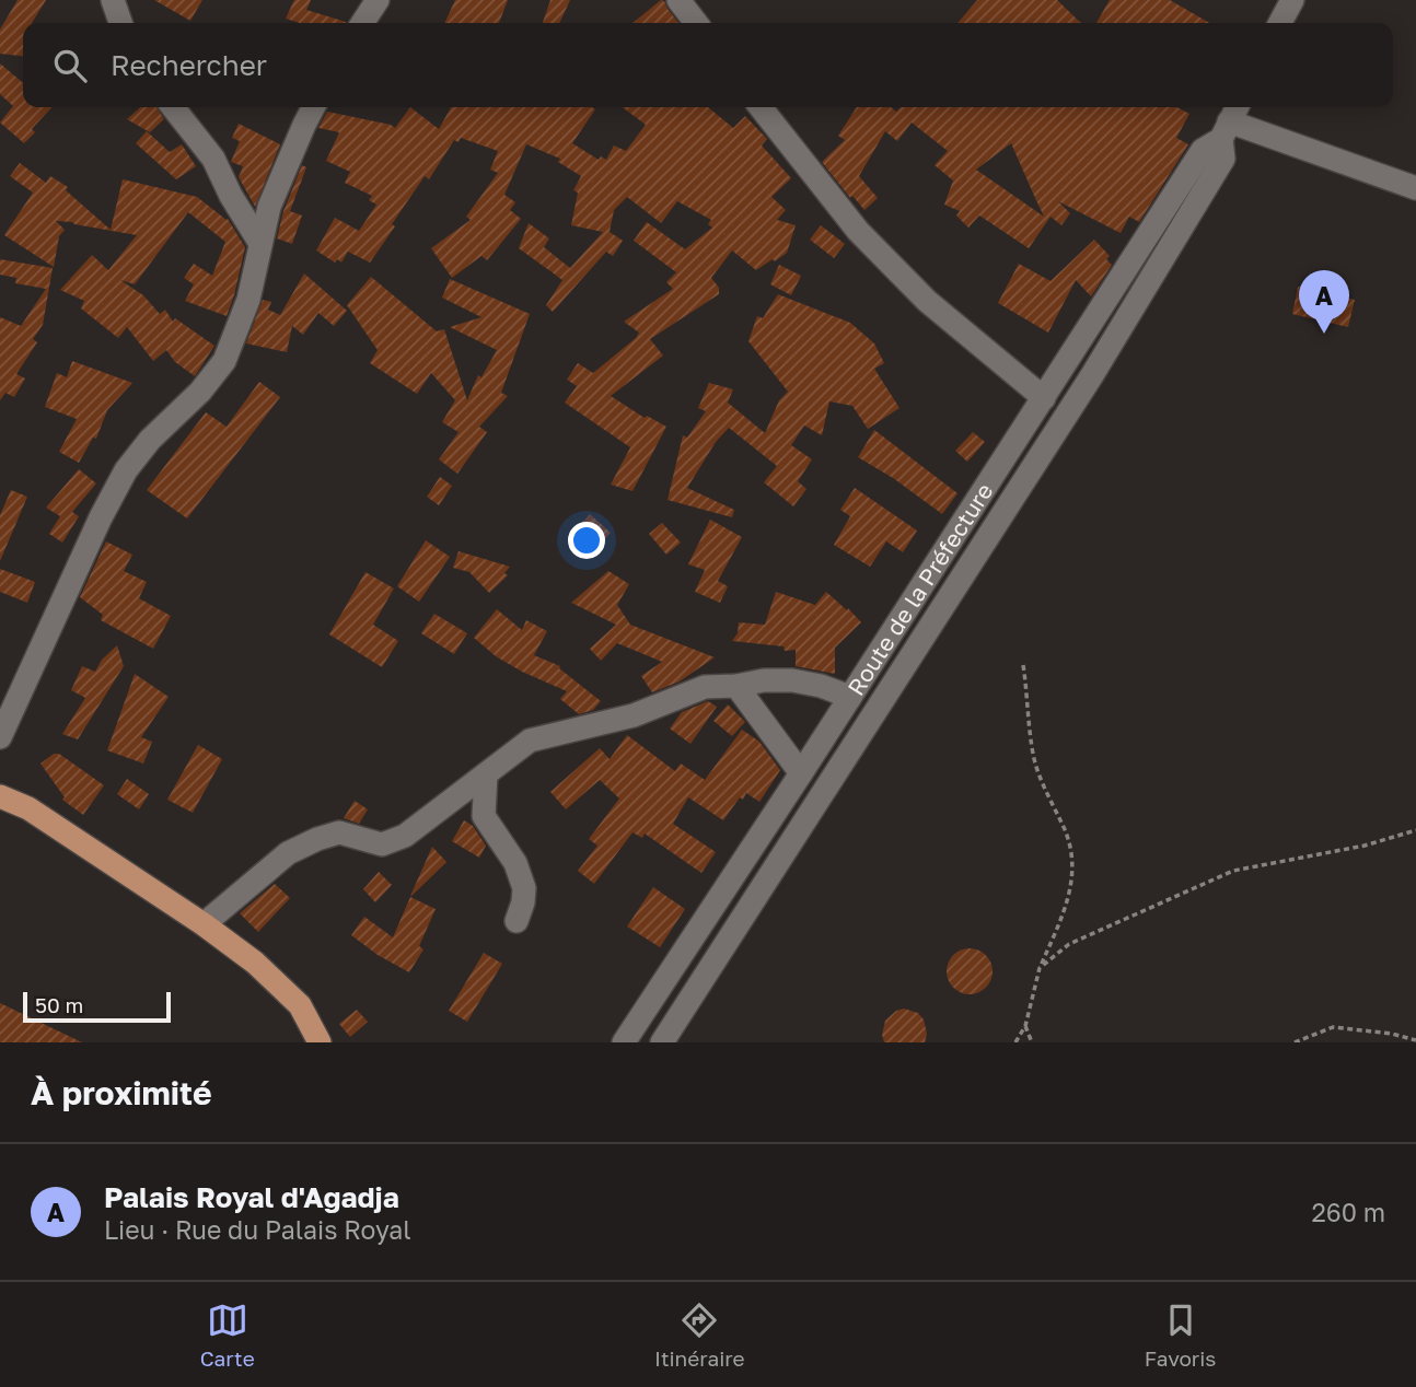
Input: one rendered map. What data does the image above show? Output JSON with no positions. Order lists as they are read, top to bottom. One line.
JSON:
{"streets":{"street":["Route de la Préfecture"]},"scale_bar":"50 m","page":{"search":"Rechercher","pins":"A","scale":"50 m","heading":"À proximité","list":[{"mark":"A","name":"Palais Royal d'Agadja","note":"Lieu · Rue du Palais Royal","value":"260 m"}],"nav":["Carte","Itinéraire","Favoris"]}}
